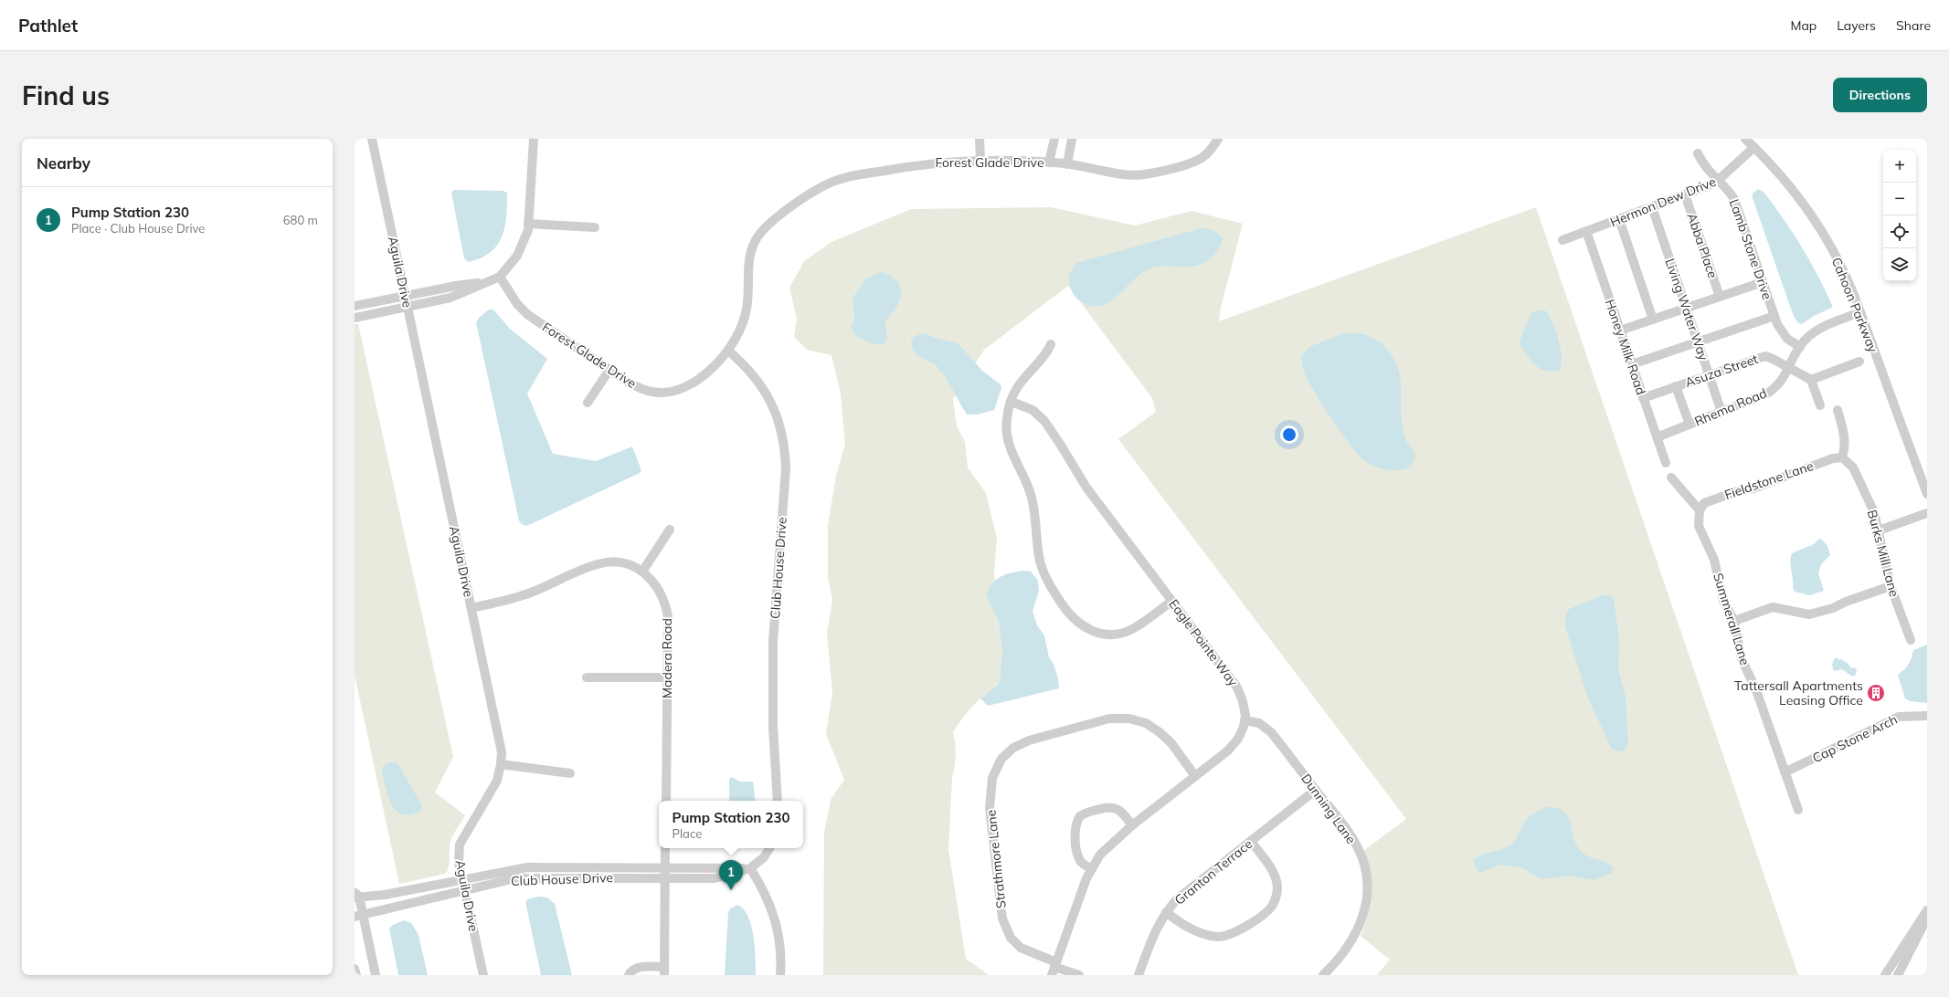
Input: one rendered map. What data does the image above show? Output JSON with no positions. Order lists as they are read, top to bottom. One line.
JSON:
{"streets":{"street":["Forest Glade Drive","Hermon Dew Drive","Abba Place","Lamb Stone Drive","Aguila Drive","Cahoon Parkway","Living Water Way","Honey Milk Road","Asuza Street","Rhema Road","Fieldstone Lane","Burks Mill Lane","Club House Drive","Summerall Lane","Eagle Pointe Way","Madera Road","Cap Stone Arch","Dunning Lane","Strathmore Lane","Granton Terrace"]},"crossings":[["Forest Glade Drive","Club House Drive"],["Hermon Dew Drive","Abba Place"],["Hermon Dew Drive","Lamb Stone Drive"],["Hermon Dew Drive","Cahoon Parkway"],["Hermon Dew Drive","Living Water Way"],["Hermon Dew Drive","Honey Milk Road"],["Lamb Stone Drive","Rhema Road"],["Aguila Drive","Club House Drive"],["Aguila Drive","Madera Road"],["Cahoon Parkway","Rhema Road"],["Living Water Way","Asuza Street"],["Living Water Way","Rhema Road"],["Honey Milk Road","Asuza Street"],["Honey Milk Road","Rhema Road"],["Asuza Street","Rhema Road"],["Fieldstone Lane","Burks Mill Lane"],["Fieldstone Lane","Summerall Lane"],["Summerall Lane","Cap Stone Arch"],["Eagle Pointe Way","Dunning Lane"],["Eagle Pointe Way","Strathmore Lane"],["Dunning Lane","Granton Terrace"]],"places":{"building":["Tattersall Apartments Leasing Office"]},"page":{"header":"Pathlet","nav":["Map","Layers","Share"],"buttons":"Directions","title":"Find us","heading":"Nearby","map_buttons":["+","−"],"list":[{"mark":"1","name":"Pump Station 230","note":"Place · Club House Drive","value":"680 m"}],"popup":["Pump Station 230","Place"],"pins":"1"}}
